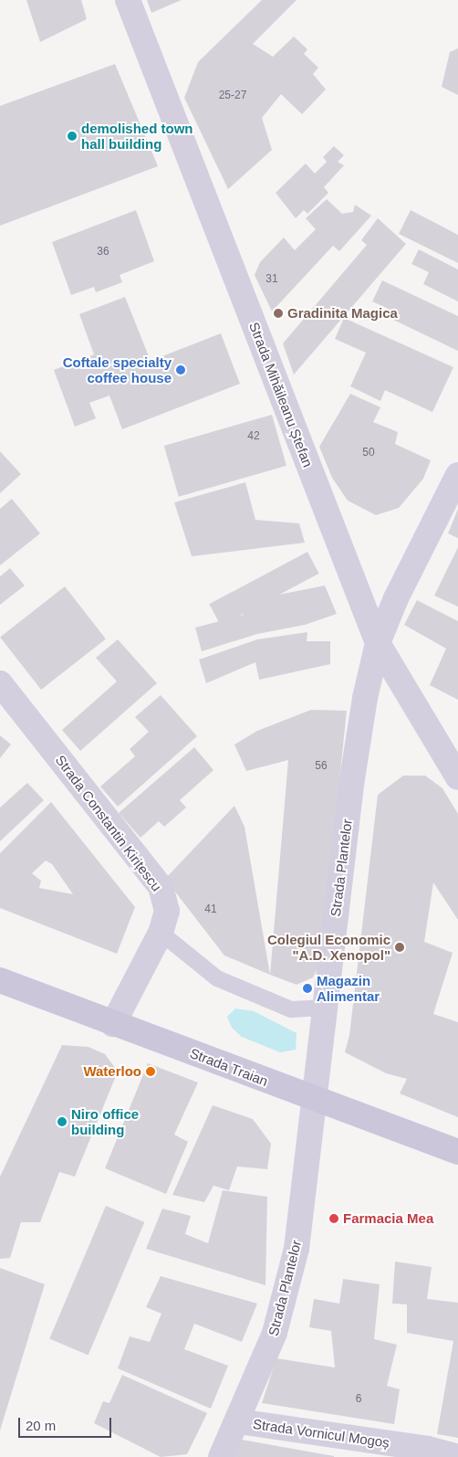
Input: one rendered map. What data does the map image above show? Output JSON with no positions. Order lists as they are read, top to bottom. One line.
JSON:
{"streets":{"street":["Strada Mihăileanu Ștefan","Strada Constantin Kirițescu","Strada Plantelor","Strada Traian","Strada Vornicul Mogoș"]},"crossings":[["Strada Mihăileanu Ștefan","Strada Plantelor"],["Strada Constantin Kirițescu","Strada Traian"],["Strada Plantelor","Strada Traian"],["Strada Plantelor","Strada Vornicul Mogoș"]],"places":["demolished town hall building","Gradinita Magica","Coftale specialty coffee house","Colegiul Economic \"A.D. Xenopol\"","Magazin Alimentar","Waterloo","Niro office building","Farmacia Mea"],"house_numbers":["25-27","36","31","42","50","56","41","6"],"scale_bar":"20 m"}
